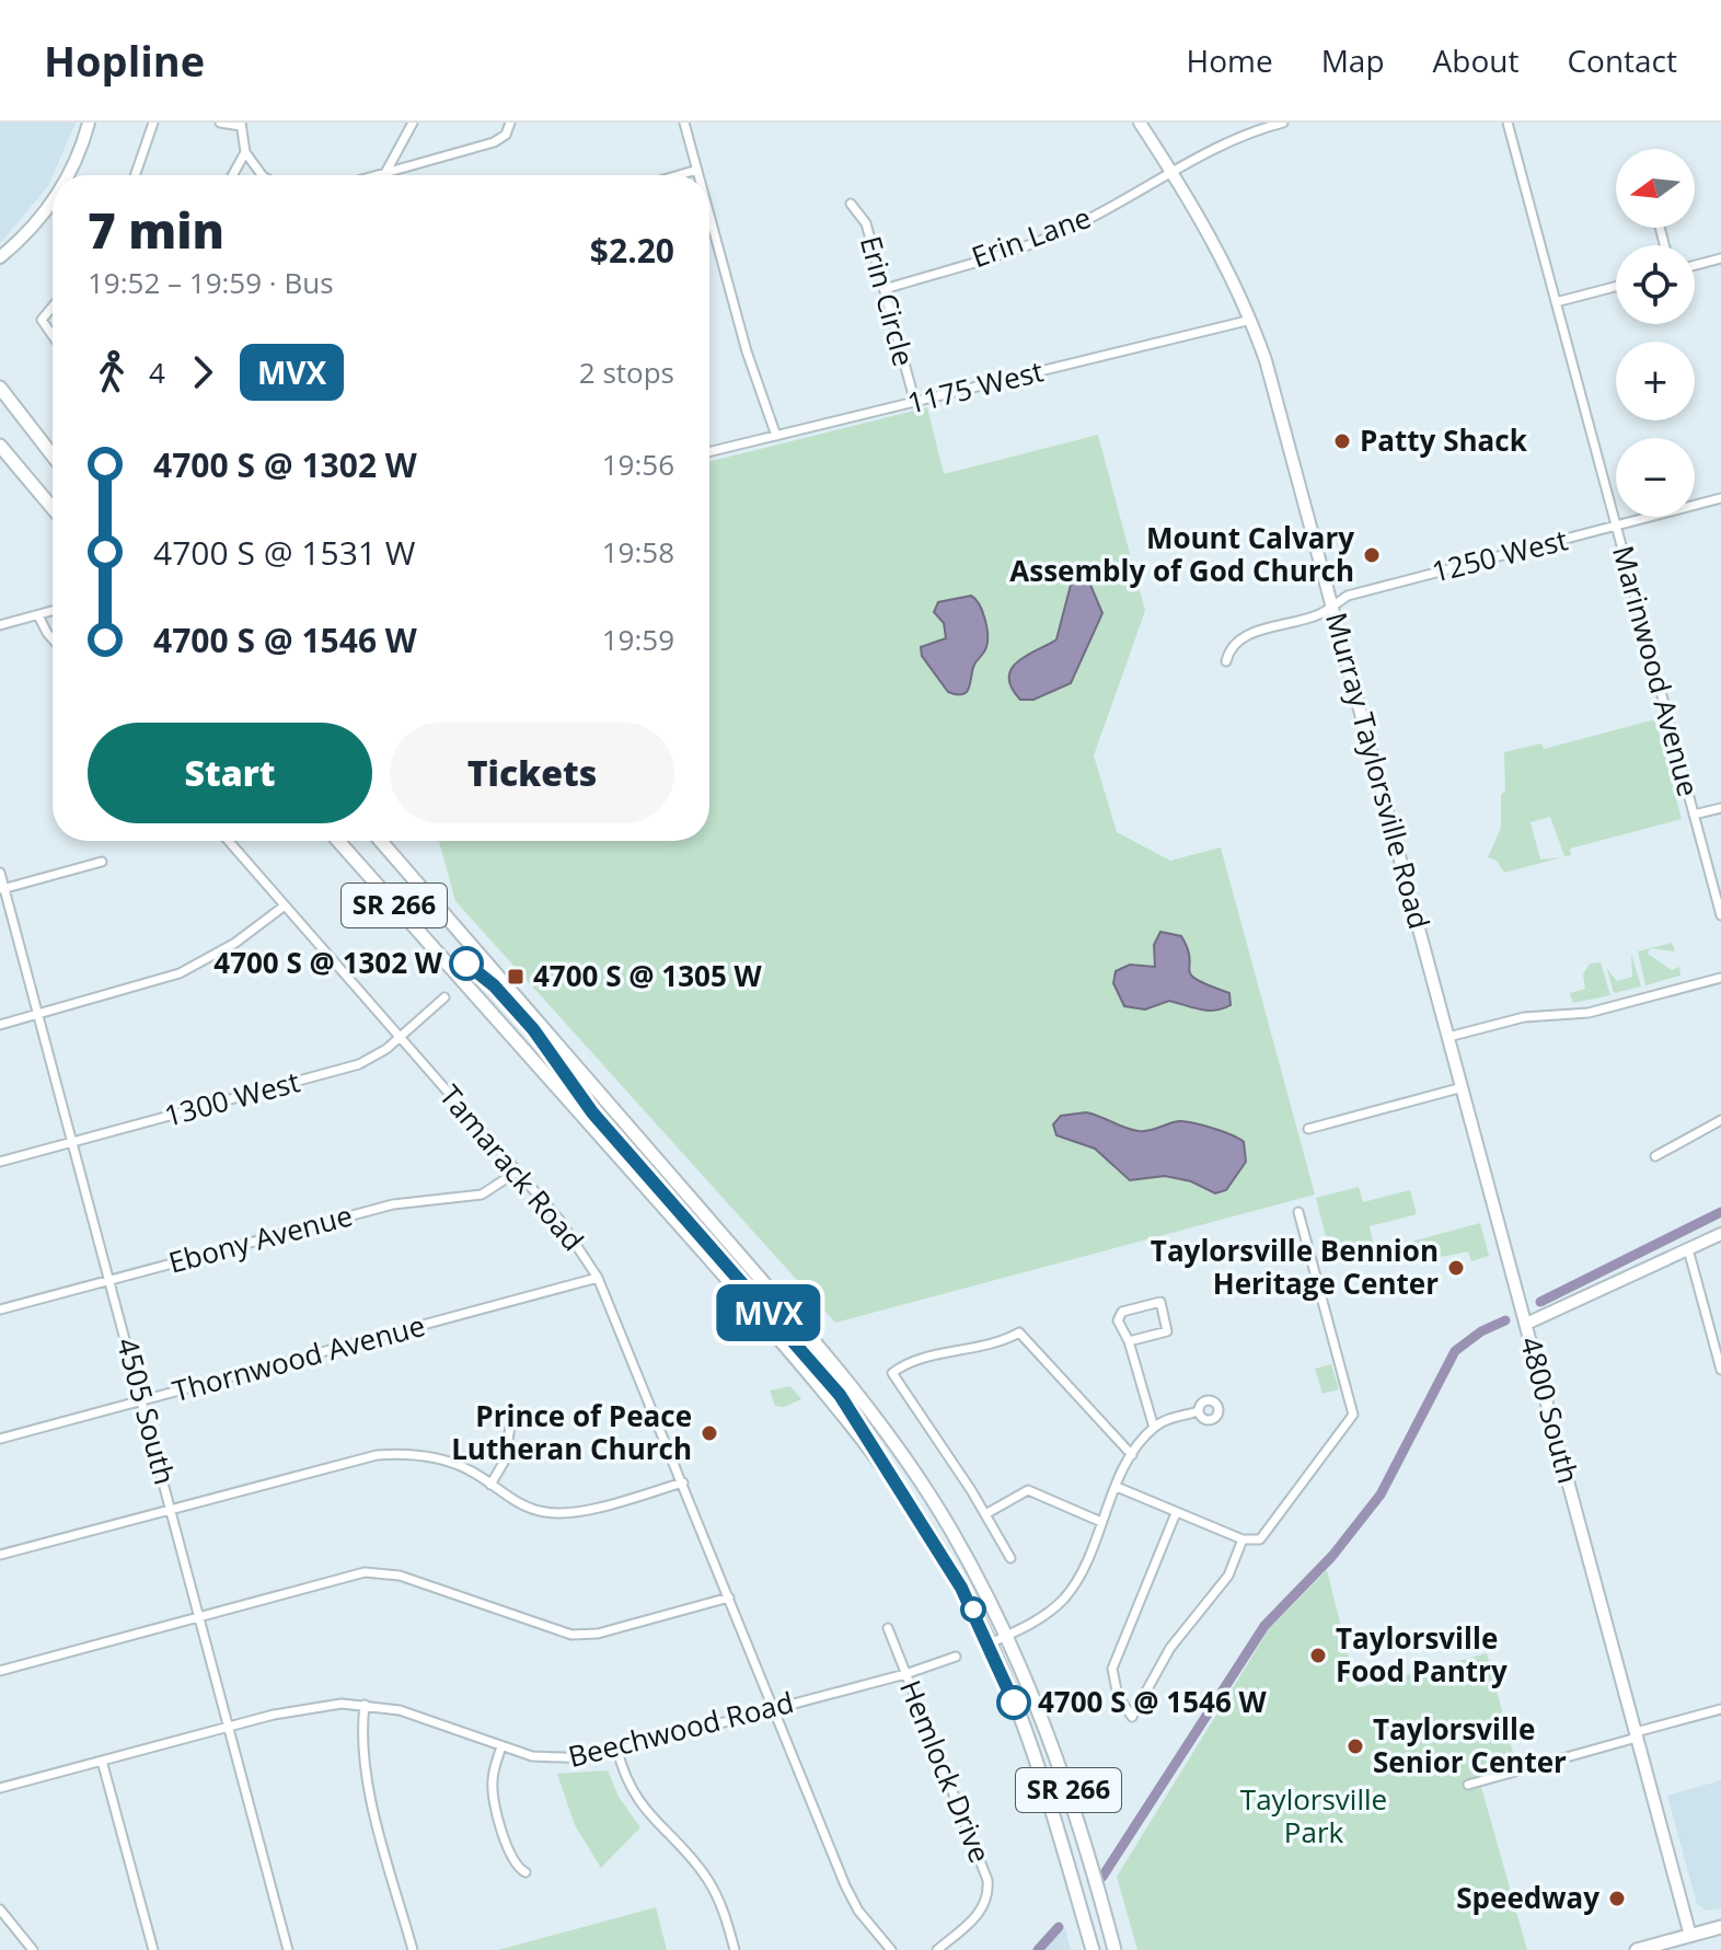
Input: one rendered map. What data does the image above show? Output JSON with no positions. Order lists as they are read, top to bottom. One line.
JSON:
{"streets":{"main road":["SR 266"],"street":["Erin Lane","Erin Circle","1175 West","1250 West","Marinwood Avenue","Murray Taylorsville Road","1300 West","Tamarack Road","Ebony Avenue","Thornwood Avenue","4800 South","4505 South","Beechwood Road","Hemlock Drive"]},"crossings":[["Erin Lane","Erin Circle"],["Erin Lane","Murray Taylorsville Road"],["Erin Circle","1175 West"],["1175 West","Murray Taylorsville Road"],["1250 West","Marinwood Avenue"],["1250 West","Murray Taylorsville Road"],["Murray Taylorsville Road","4800 South"],["1300 West","Tamarack Road"],["1300 West","4505 South"],["Tamarack Road","Ebony Avenue"],["Tamarack Road","Thornwood Avenue"],["Tamarack Road","Beechwood Road"],["Ebony Avenue","4505 South"],["Thornwood Avenue","4505 South"],["4505 South","Beechwood Road"],["Beechwood Road","Hemlock Drive"]],"parks":["Taylorsville Park"],"places":{"other":["Patty Shack","Mount Calvary Assembly of God Church","4700 S @ 1302 W","Taylorsville Bennion Heritage Center","Prince of Peace Lutheran Church","Taylorsville Food Pantry","4700 S @ 1546 W","Taylorsville Senior Center","Speedway"],"transit":["4700 S @ 1305 W"]},"lines":["bus line MVX"],"north":"left","page":{"header":"Hopline","nav":["Home","Map","About","Contact"],"on_map":"MVX","map_buttons":["+","−"],"heading":["7 min","19:52 – 19:59 · Bus","$2.20"],"legs":["4","MVX","2 stops"],"list":[{"name":"4700 S @ 1302 W","value":"19:56"},{"name":"4700 S @ 1531 W","value":"19:58"},{"name":"4700 S @ 1546 W","value":"19:59"}],"buttons":["Start","Tickets"]}}
